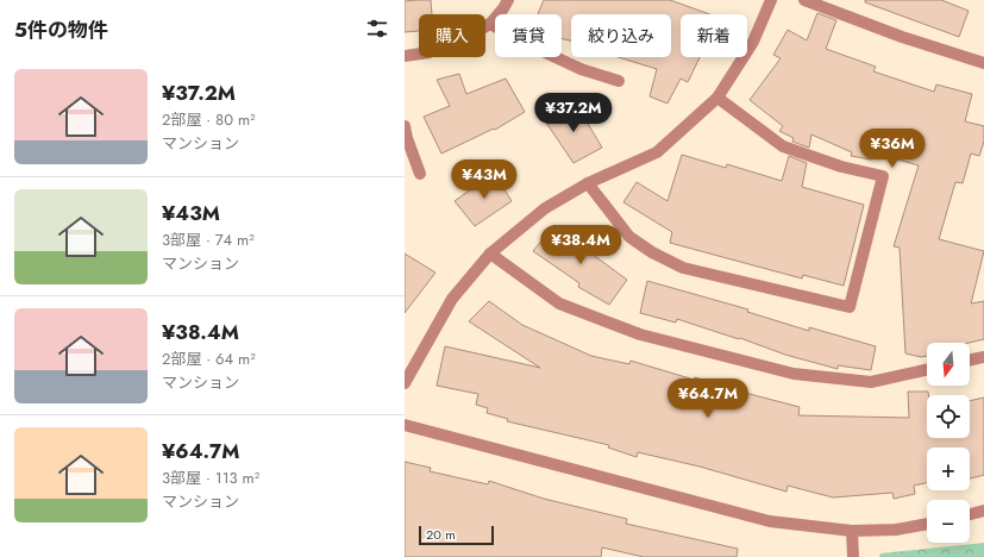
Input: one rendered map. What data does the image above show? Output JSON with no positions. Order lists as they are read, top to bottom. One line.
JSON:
{"scale_bar":"20 m","north":"bottom","page":{"heading":"5件の物件","chip":["購入","賃貸","絞り込み","新着"],"list":[{"name":"¥37.2M","note":"2部屋 · 80 m² · マンション"},{"name":"¥43M","note":"3部屋 · 74 m² · マンション"},{"name":"¥38.4M","note":"2部屋 · 64 m² · マンション"},{"name":"¥64.7M","note":"3部屋 · 113 m² · マンション"}],"price":["¥37.2M","¥36M","¥43M","¥38.4M","¥64.7M"],"map_buttons":["+","−"],"scale":"20 m"}}
